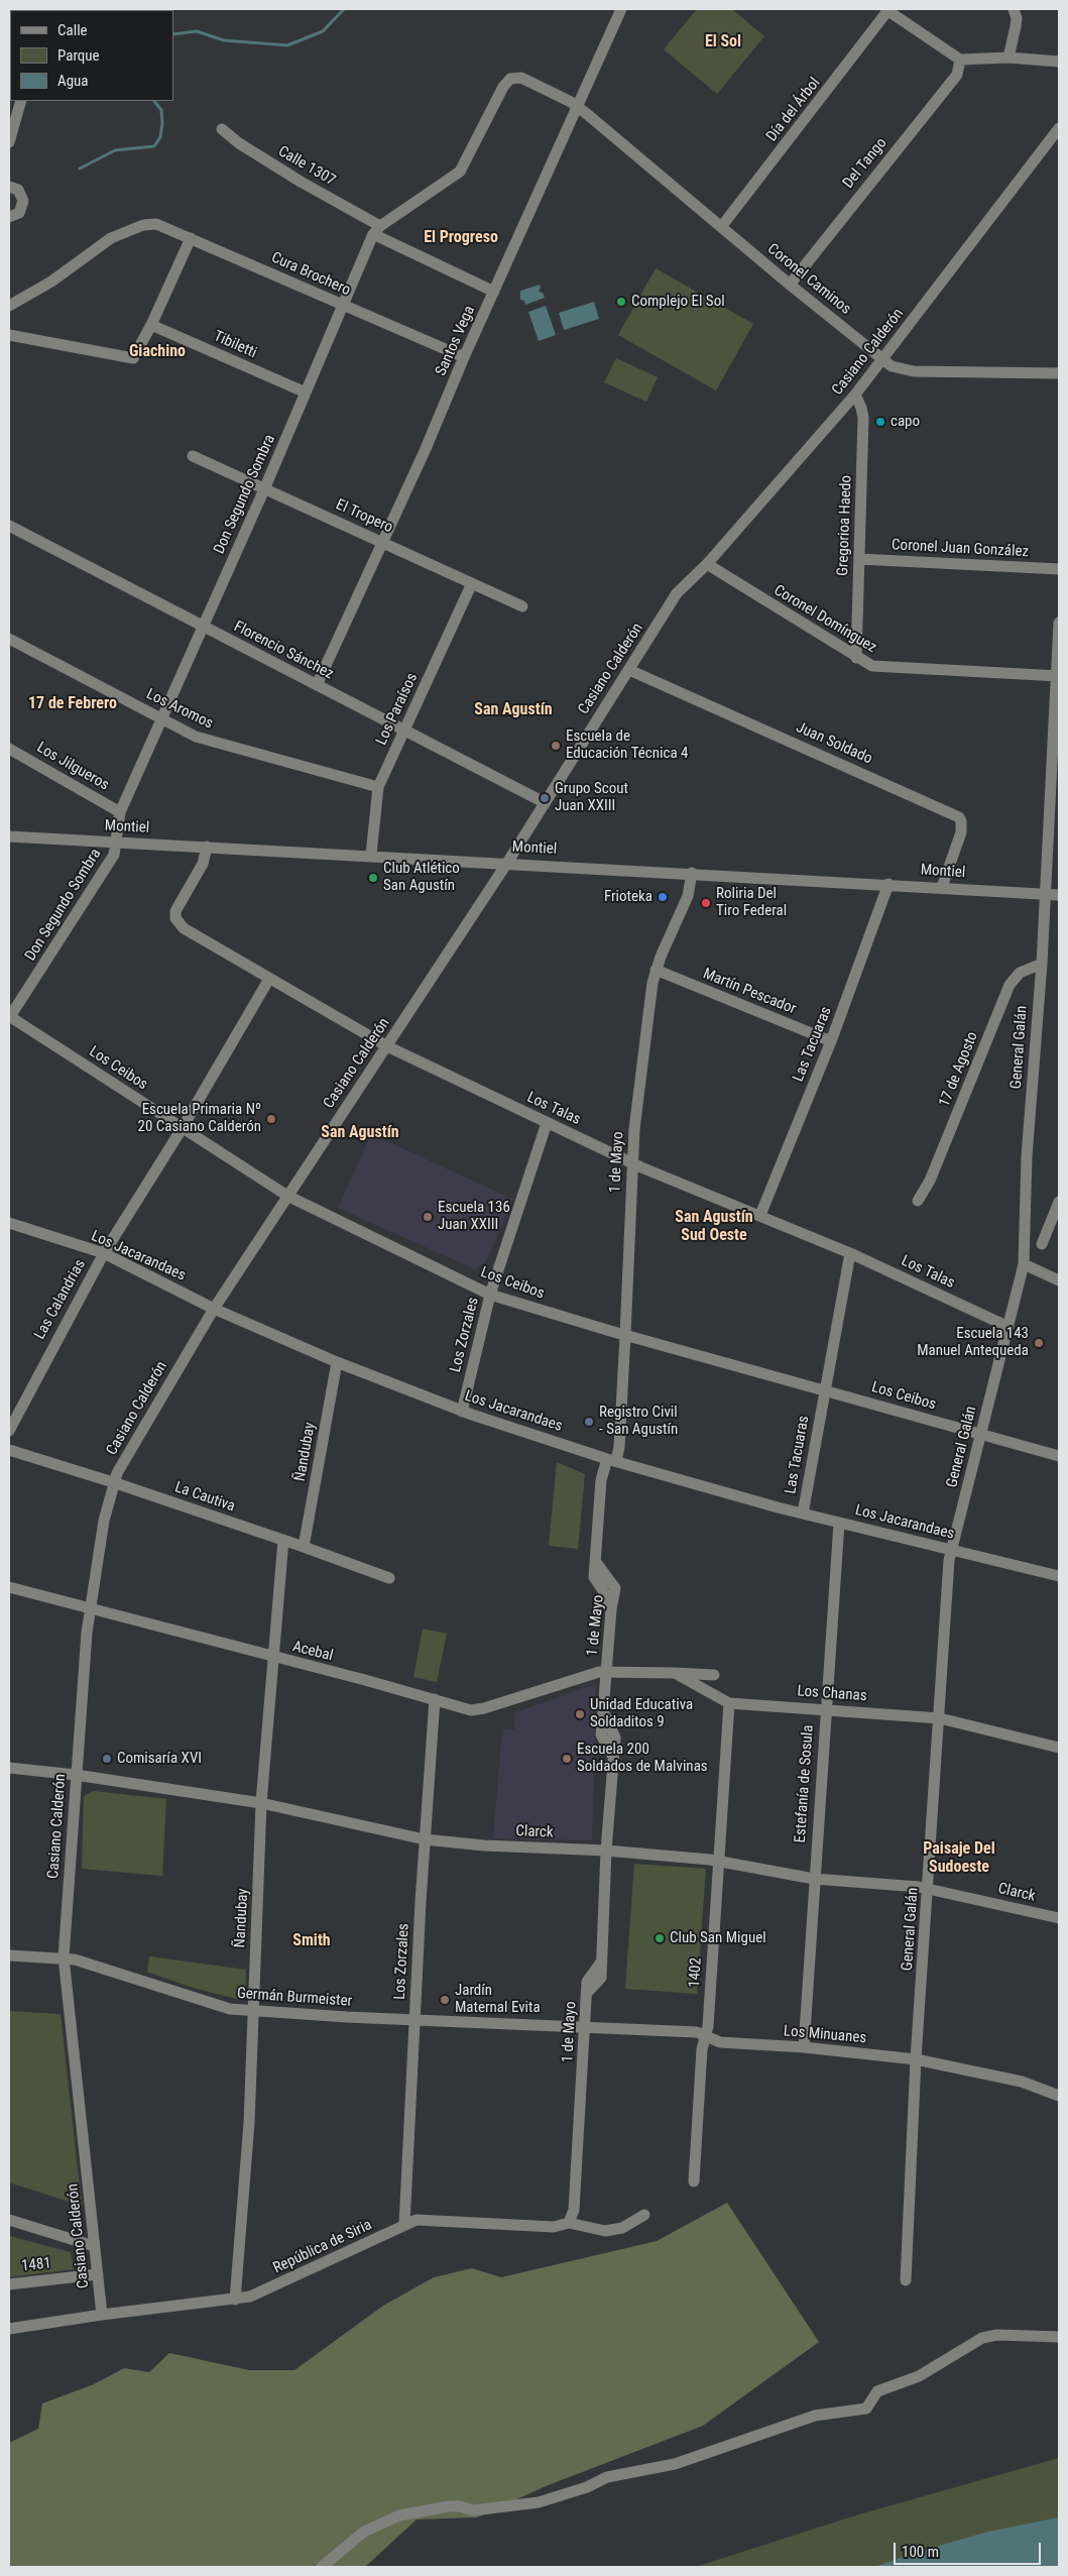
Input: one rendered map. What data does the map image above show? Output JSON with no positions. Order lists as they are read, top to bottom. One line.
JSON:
{"streets":{"street":["Día del Árbol","Del Tango","Calle 1307","Cura Brochero","Coronel Caminos","Santos Vega","Tibiletti","Casiano Calderón","Don Segundo Sombra","El Tropero","Gregorioa Haedo","Coronel Juan González","Coronel Domínguez","Florencio Sánchez","Los Aromos","Los Paraísos","Juan Soldado","Los Jilgueros","Montiel","Martín Pescador","Las Tacuaras","General Galán","Los Ceibos","17 de Agosto","Los Talas","1 de Mayo","Los Jacarandaes","Las Calandrias","Los Zorzales","Ñandubay","La Cautiva","Acebal","Los Chanas","Estefanía de Sosula","Clarck","1402","Germán Burmeister","Los Minuanes","República de Siria","1481"]},"crossings":[["Día del Árbol","Coronel Caminos"],["Del Tango","Coronel Caminos"],["Calle 1307","Santos Vega"],["Calle 1307","Don Segundo Sombra"],["Cura Brochero","Santos Vega"],["Cura Brochero","Don Segundo Sombra"],["Coronel Caminos","Santos Vega"],["Coronel Caminos","Casiano Calderón"],["Santos Vega","El Tropero"],["Santos Vega","Florencio Sánchez"],["Tibiletti","Don Segundo Sombra"],["Casiano Calderón","Gregorioa Haedo"],["Casiano Calderón","Coronel Domínguez"],["Casiano Calderón","Florencio Sánchez"],["Casiano Calderón","Juan Soldado"],["Casiano Calderón","Montiel"],["Casiano Calderón","Los Ceibos"],["Casiano Calderón","Los Talas"],["Casiano Calderón","Los Jacarandaes"],["Casiano Calderón","La Cautiva"],["Casiano Calderón","Acebal"],["Casiano Calderón","Clarck"],["Casiano Calderón","Germán Burmeister"],["Casiano Calderón","República de Siria"],["Casiano Calderón","1481"],["Don Segundo Sombra","El Tropero"],["Don Segundo Sombra","Florencio Sánchez"],["Don Segundo Sombra","Los Aromos"],["Don Segundo Sombra","Los Jilgueros"],["Don Segundo Sombra","Montiel"],["Don Segundo Sombra","Los Ceibos"],["El Tropero","Los Paraísos"],["Gregorioa Haedo","Coronel Juan González"],["Gregorioa Haedo","Coronel Domínguez"],["Coronel Domínguez","General Galán"],["Florencio Sánchez","Los Paraísos"],["Los Aromos","Los Paraísos"],["Los Paraísos","Montiel"],["Juan Soldado","Montiel"],["Montiel","Las Tacuaras"],["Montiel","General Galán"],["Montiel","Los Talas"],["Montiel","1 de Mayo"],["Martín Pescador","Las Tacuaras"],["Martín Pescador","1 de Mayo"],["Las Tacuaras","Los Ceibos"],["Las Tacuaras","Los Talas"],["Las Tacuaras","Los Jacarandaes"],["General Galán","Los Ceibos"],["General Galán","17 de Agosto"],["General Galán","Los Talas"],["General Galán","Los Jacarandaes"],["General Galán","Los Chanas"],["General Galán","Clarck"],["General Galán","Los Minuanes"],["Los Ceibos","1 de Mayo"],["Los Ceibos","Las Calandrias"],["Los Ceibos","Los Zorzales"],["Los Talas","1 de Mayo"],["Los Talas","Las Calandrias"],["Los Talas","Los Zorzales"],["1 de Mayo","Los Jacarandaes"],["1 de Mayo","Acebal"],["1 de Mayo","Los Chanas"],["1 de Mayo","Clarck"],["1 de Mayo","Germán Burmeister"],["1 de Mayo","Los Minuanes"],["1 de Mayo","República de Siria"],["Los Jacarandaes","Las Calandrias"],["Los Jacarandaes","Los Zorzales"],["Los Jacarandaes","Ñandubay"],["Los Jacarandaes","Estefanía de Sosula"],["Los Zorzales","Acebal"],["Los Zorzales","Clarck"],["Los Zorzales","Germán Burmeister"],["Los Zorzales","República de Siria"],["Ñandubay","La Cautiva"],["Ñandubay","Acebal"],["Ñandubay","Clarck"],["Ñandubay","Germán Burmeister"],["Ñandubay","República de Siria"],["Acebal","Los Chanas"],["Los Chanas","Estefanía de Sosula"],["Los Chanas","1402"],["Estefanía de Sosula","Clarck"],["Estefanía de Sosula","Los Minuanes"],["Clarck","1402"],["1402","Los Minuanes"],["Germán Burmeister","Los Minuanes"]],"districts":["El Sol","El Progreso","Giachino","17 de Febrero","San Agustín","San Agustín","San Agustín Sud Oeste","Paisaje Del Sudoeste","Smith"],"places":["Complejo El Sol","capo","Escuela de Educación Técnica 4","Grupo Scout Juan XXIII","Club Atlético San Agustín","Frioteka","Roliria Del Tiro Federal","Escuela Primaria Nº 20 Casiano Calderón","Escuela 136 Juan XXIII","Escuela 143 Manuel Antequeda","Registro Civil - San Agustín","Unidad Educativa Soldaditos 9","Comisaría XVI","Escuela 200 Soldados de Malvinas","Club San Miguel","Jardín Maternal Evita"],"legend":["Calle","Parque","Agua"],"scale_bar":"100 m"}
